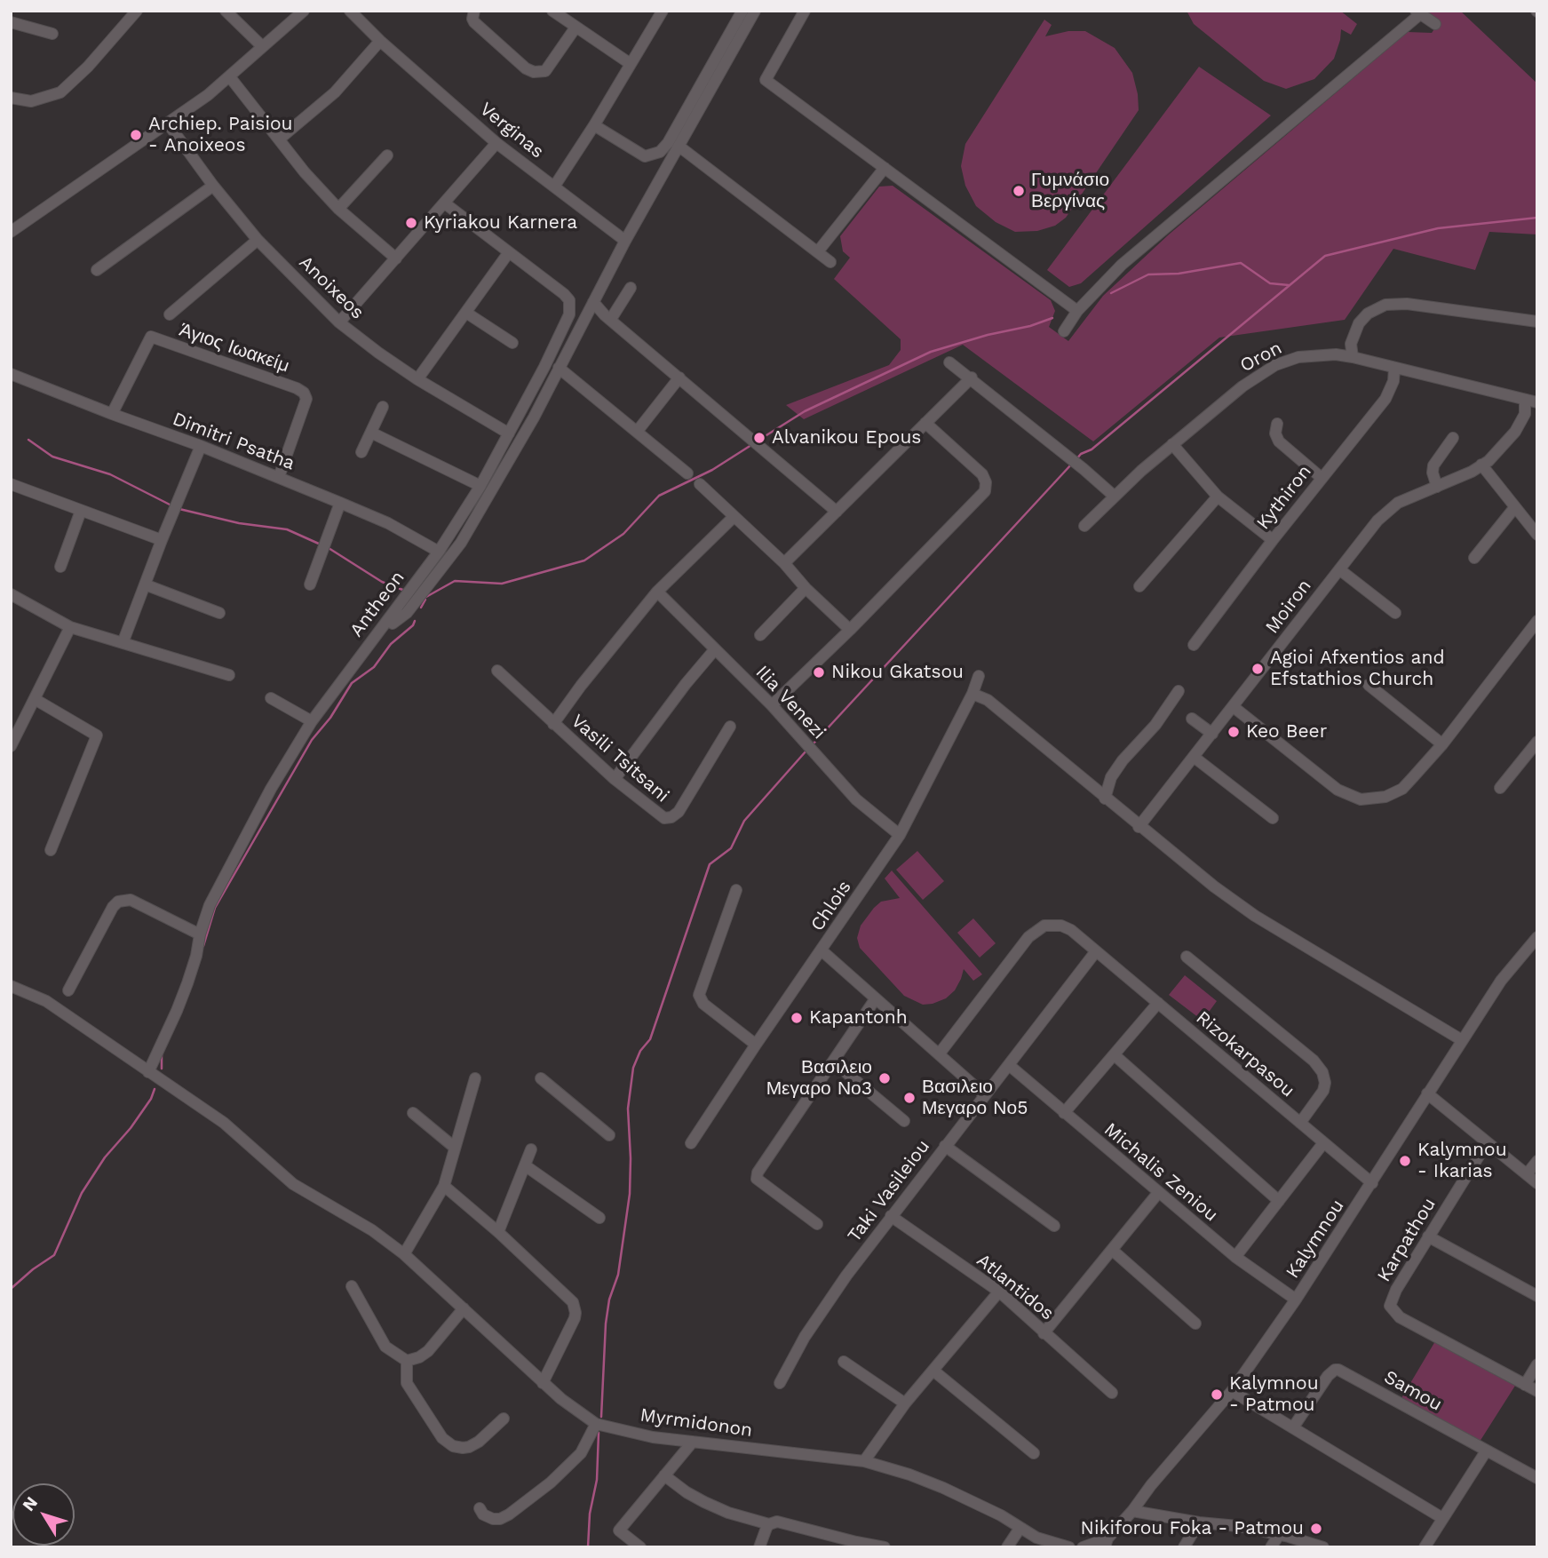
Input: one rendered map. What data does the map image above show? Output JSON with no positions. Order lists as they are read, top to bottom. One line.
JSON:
{"streets":{"street":["Verginas","Anoixeos","Άγιος Ιωακείμ","Oron","Dimitri Psatha","Kythiron","Antheon","Moiron","Ilia Venezi","Vasili Tsitsani","Chlois","Rizokarpasou","Michalis Zeniou","Taki Vasileiou","Kalymnou","Karpathou","Atlantidos","Samou","Myrmidonon"]},"crossings":[["Anoixeos","Antheon"],["Άγιος Ιωακείμ","Dimitri Psatha"],["Oron","Kythiron"],["Oron","Moiron"],["Dimitri Psatha","Antheon"],["Antheon","Myrmidonon"],["Ilia Venezi","Chlois"],["Rizokarpasou","Taki Vasileiou"],["Rizokarpasou","Kalymnou"],["Michalis Zeniou","Taki Vasileiou"],["Michalis Zeniou","Kalymnou"],["Taki Vasileiou","Atlantidos"]],"places":["Archiep. Paisiou - Anoixeos","Γυμνάσιο Βεργίνας","Kyriakou Karnera","Alvanikou Epous","Agioi Afxentios and Efstathios Church","Nikou Gkatsou","Keo Beer","Kapantonh","Βασιλειο Μεγαρο Νο3","Βασιλειο Μεγαρο Νο5","Kalymnou - Ikarias","Kalymnou - Patmou","Nikiforou Foka - Patmou"],"north":"top left"}
